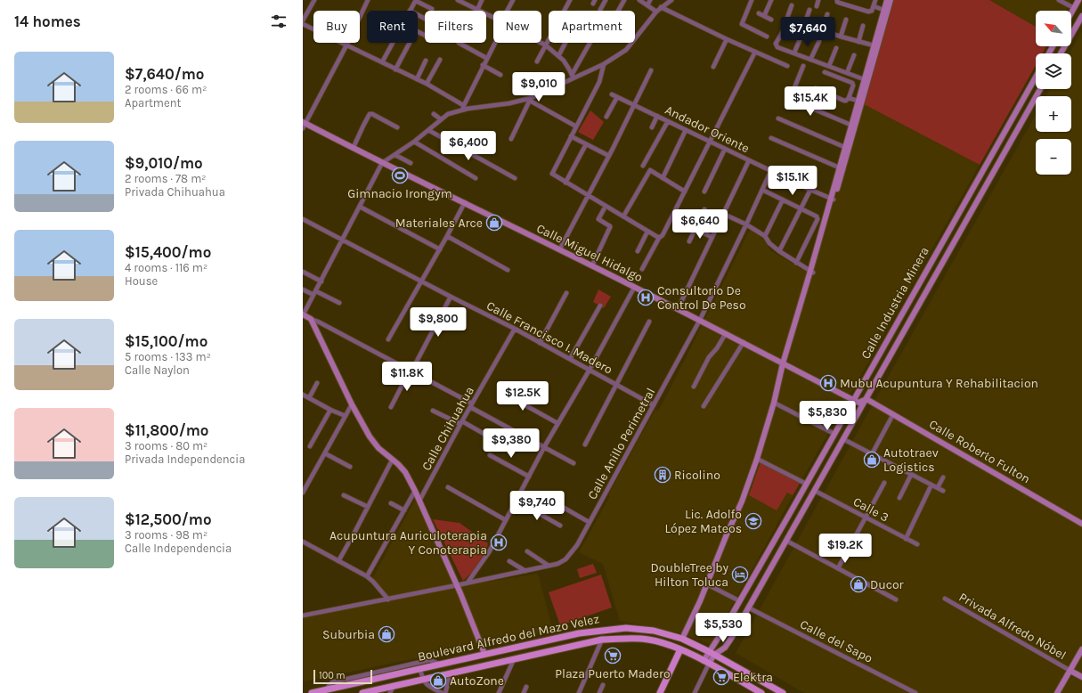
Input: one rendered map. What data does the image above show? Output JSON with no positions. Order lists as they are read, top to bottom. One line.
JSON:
{"streets":{"main road":["Calle Miguel Hidalgo","Calle Industria Minera","Calle Roberto Fulton","Boulevard Alfredo del Mazo Velez"],"street":["Andador Oriente","Calle Francisco I. Madero","Calle Chihuahua","Calle Anillo Perimetral","Calle 3","Privada Alfredo Nóbel","Calle del Sapo"]},"crossings":[["Andador Oriente","Calle Anillo Perimetral"],["Calle Miguel Hidalgo","Calle Industria Minera"],["Calle Miguel Hidalgo","Calle Anillo Perimetral"],["Calle Industria Minera","Calle Roberto Fulton"],["Calle Industria Minera","Calle 3"],["Calle Industria Minera","Boulevard Alfredo del Mazo Velez"],["Calle Industria Minera","Calle del Sapo"],["Calle Francisco I. Madero","Calle Chihuahua"],["Calle Francisco I. Madero","Calle Anillo Perimetral"]],"places":{"sports":["Gimnacio Irongym"],"shop":["Materiales Arce","Autotraev Logistics","Ducor","Suburbia","AutoZone"],"hospital":["Consultorio De Control De Peso","Mubu Acupuntura Y Rehabilitacion","Acupuntura Auriculoterapia Y Conoterapia"],"building":["Ricolino"],"school or university":["Lic. Adolfo López Mateos"],"hotel":["DoubleTree by Hilton Toluca"],"supermarket":["Plaza Puerto Madero","Elektra"]},"scale_bar":"100 m","north":"top left","page":{"heading":"14 homes","map_buttons":["+","−"],"chip":["Buy","Rent","Filters","New","Apartment"],"price":["$7,640","$9,010","$15.4K","$6,400","$15.1K","$6,640","$9,800","$11.8K","$12.5K","$5,830","$9,380","$9,740","$19.2K","$5,530"],"list":[{"name":"$7,640/mo","note":"2 rooms · 66 m² · Apartment"},{"name":"$9,010/mo","note":"2 rooms · 78 m² · Privada Chihuahua"},{"name":"$15,400/mo","note":"4 rooms · 116 m² · House"},{"name":"$15,100/mo","note":"5 rooms · 133 m² · Calle Naylon"},{"name":"$11,800/mo","note":"3 rooms · 80 m² · Privada Independencia"},{"name":"$12,500/mo","note":"3 rooms · 98 m² · Calle Independencia"}],"scale":"100 m"}}
